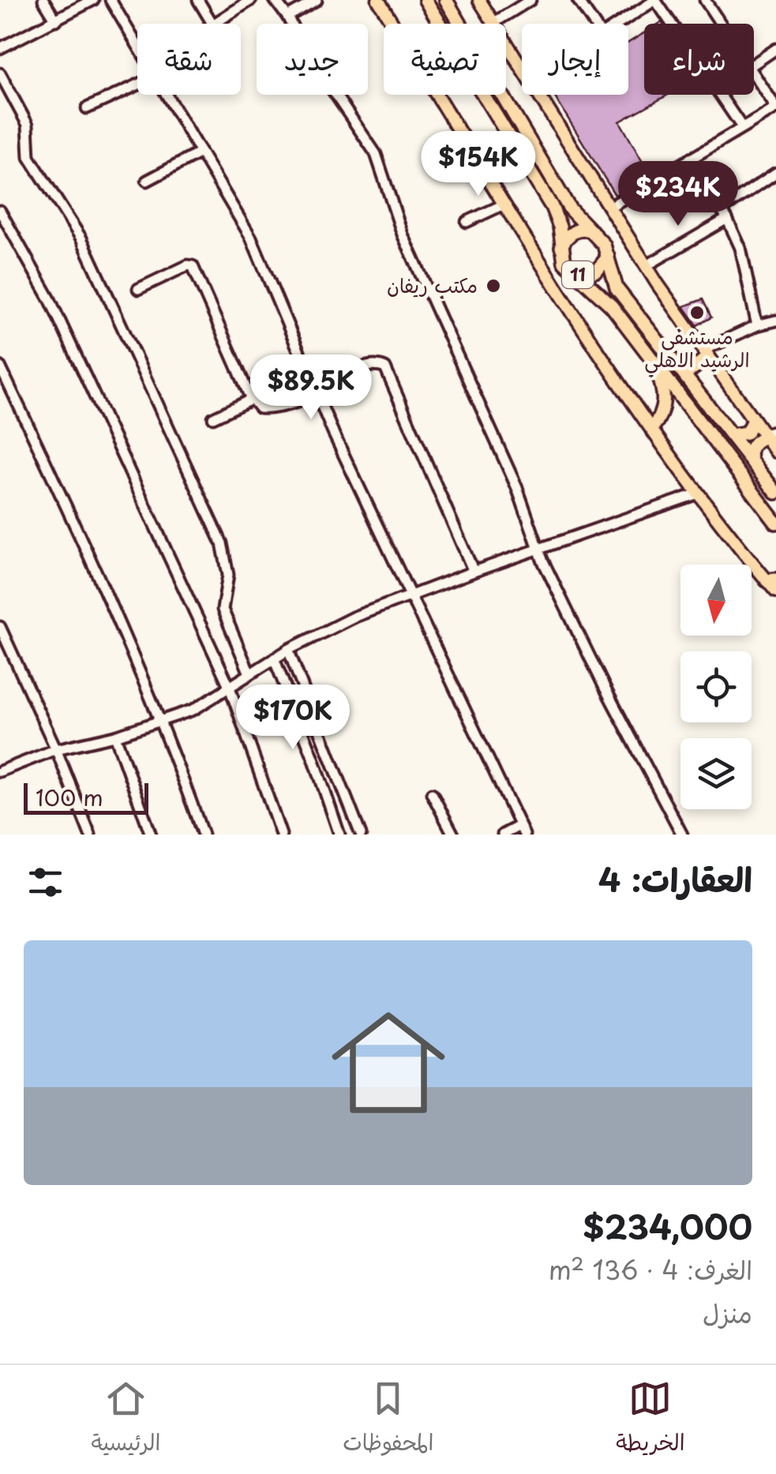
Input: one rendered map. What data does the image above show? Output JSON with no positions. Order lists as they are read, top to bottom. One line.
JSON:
{"streets":{"highway":["11"]},"places":["مكتب ريفان","مستشفى الرشيد الاهلي"],"scale_bar":"100 m","north":"bottom","page":{"chip":["شراء","إيجار","تصفية","جديد","شقة"],"price":["$154K","$234K","$89.5K","$170K"],"scale":"100 m","heading":"العقارات: 4","list":[{"name":"$234,000","note":"الغرف: 4 · 136 m² · منزل"}],"tabs":["الخريطة","المحفوظات","الرئيسية"]}}
